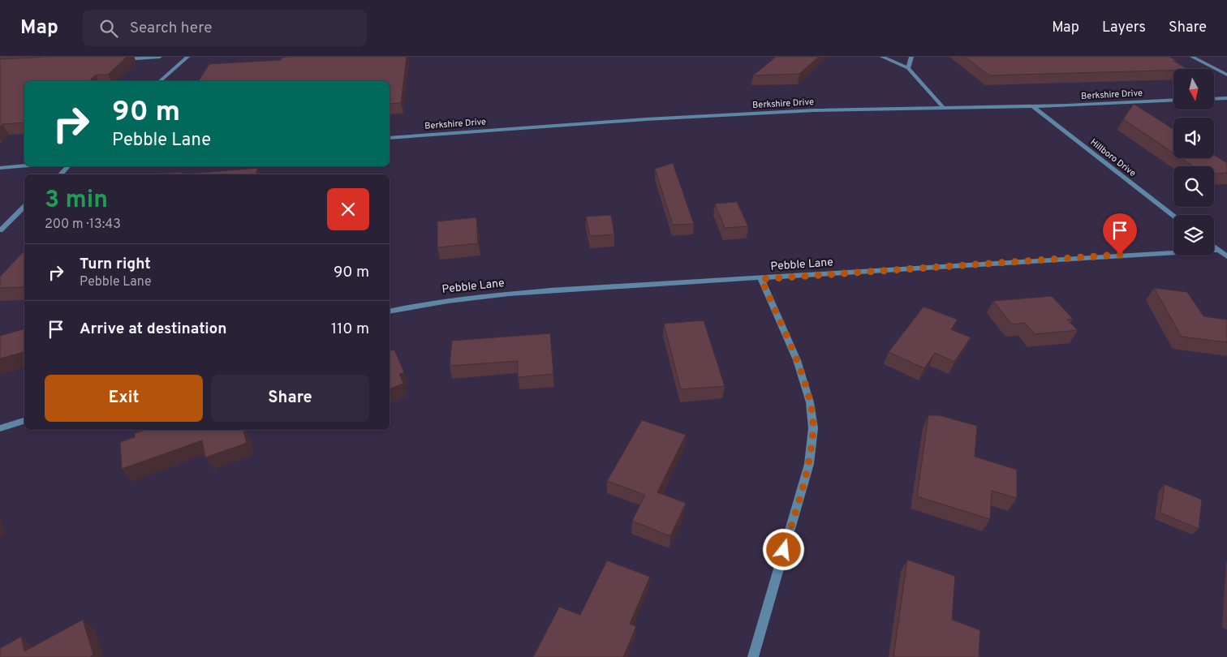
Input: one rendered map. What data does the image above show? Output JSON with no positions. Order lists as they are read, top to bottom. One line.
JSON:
{"streets":{"street":["Berkshire Drive","Hillboro Drive","Pebble Lane"]},"crossings":[["Berkshire Drive","Hillboro Drive"]],"north":"bottom","page":{"header":"Map","search":"Search here","nav":["Map","Layers","Share"],"turn":["90 m","Pebble Lane"],"heading":["3 min","200 m · 13:43"],"list":[{"name":"Turn right","note":"Pebble Lane","value":"90 m"},{"name":"Arrive at destination","value":"110 m"}],"buttons":["Exit","Share"]}}
